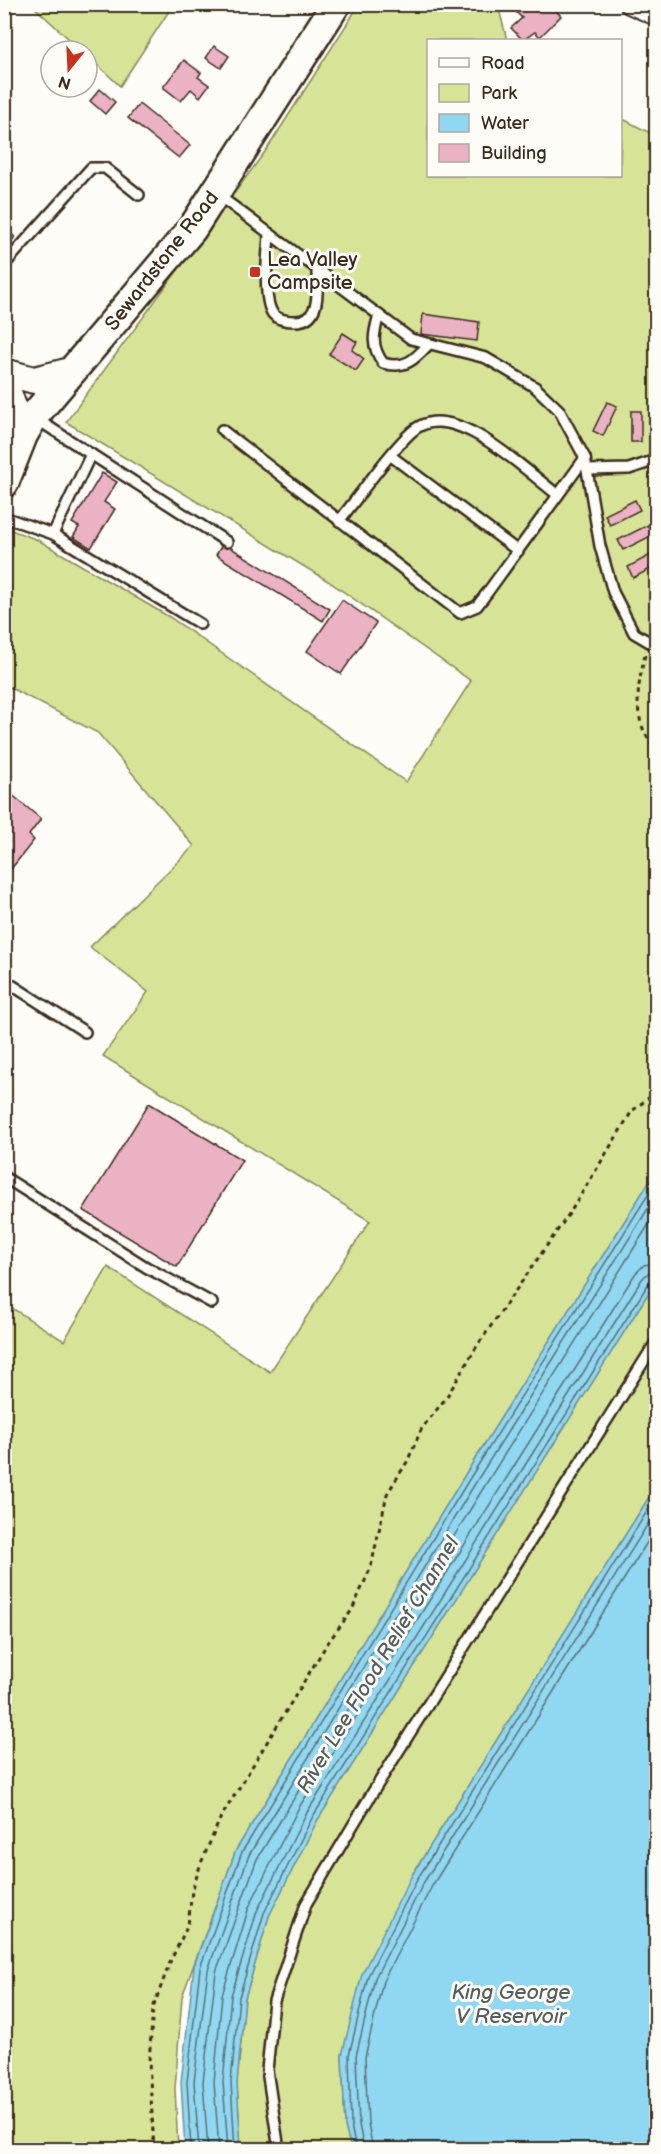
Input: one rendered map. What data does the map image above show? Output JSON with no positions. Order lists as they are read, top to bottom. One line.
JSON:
{"streets":{"main road":["Sewardstone Road"]},"water":["River Lee Flood Relief Channel","King George V Reservoir"],"places":{"transit":["Lea Valley Campsite"]},"legend":["Road","Park","Water","Building"],"north":"bottom"}
